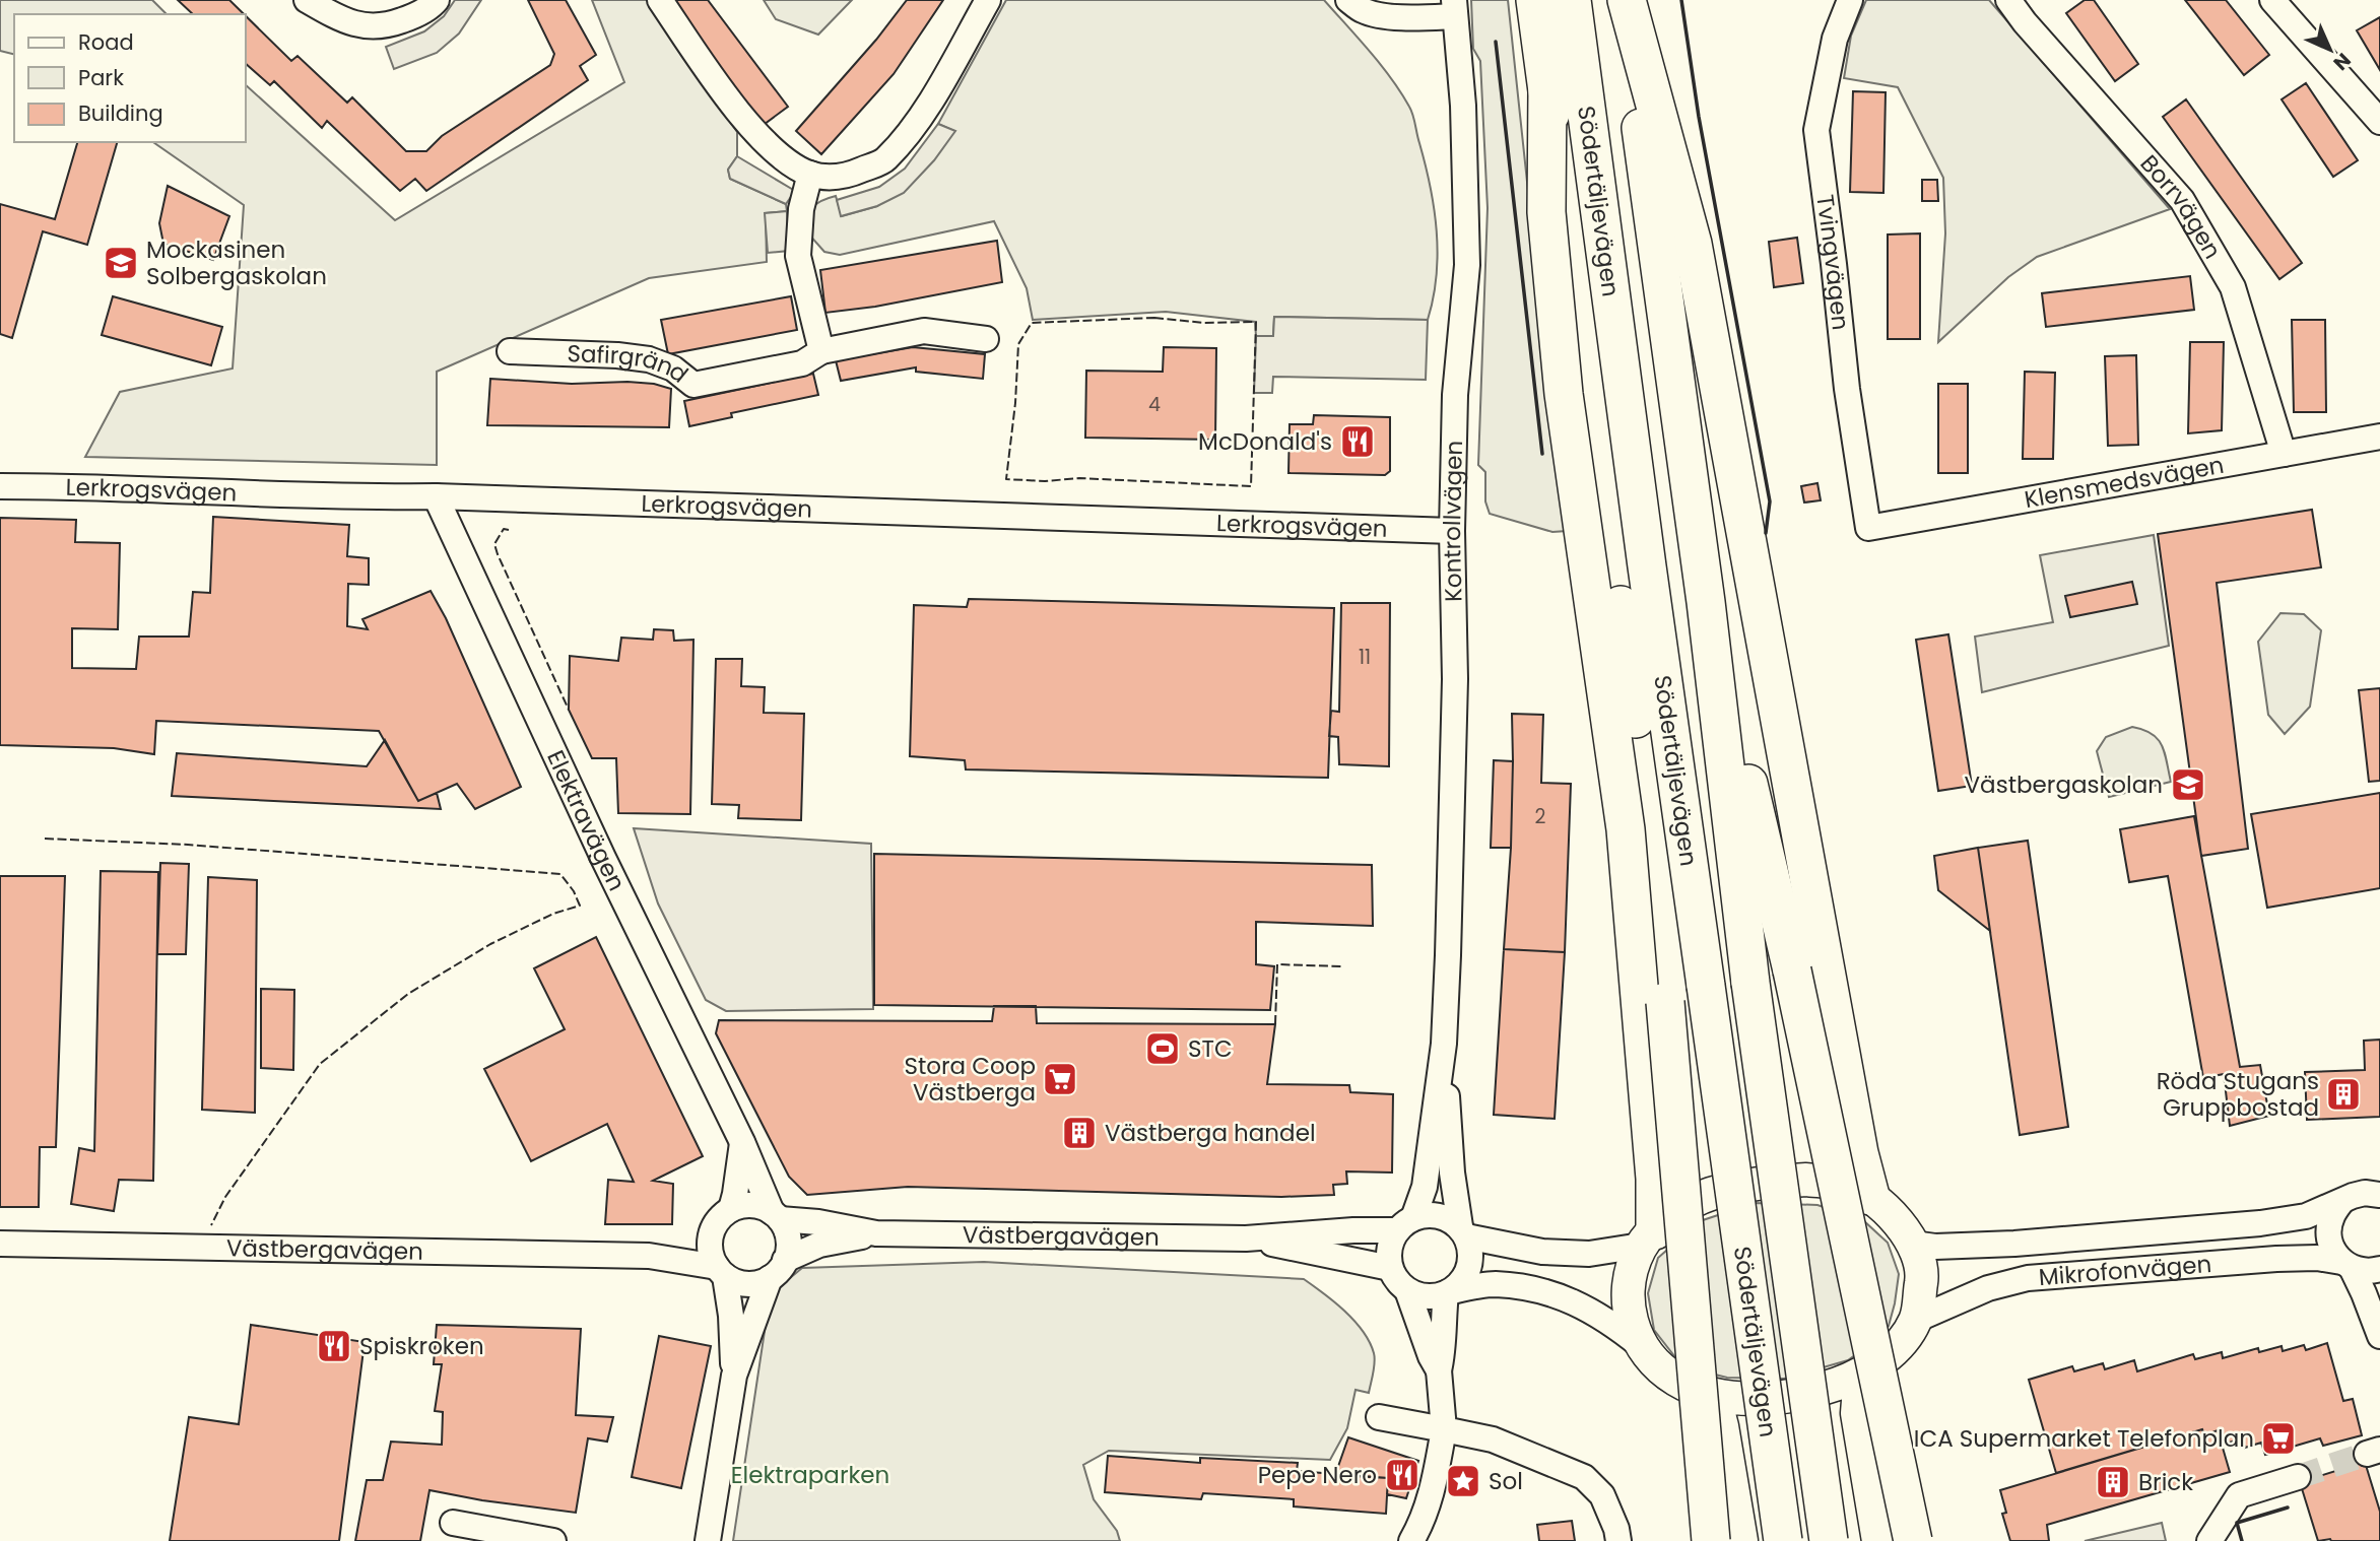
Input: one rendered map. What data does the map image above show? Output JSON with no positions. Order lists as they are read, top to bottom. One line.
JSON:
{"streets":{"highway":["Södertäljevägen"],"street":["Borrvägen","Tvingvägen","Safirgränd","Klensmedsvägen","Lerkrogsvägen","Kontrollvägen","Elektravägen","Västbergavägen","Mikrofonvägen"]},"crossings":[["Borrvägen","Klensmedsvägen"],["Tvingvägen","Klensmedsvägen"],["Lerkrogsvägen","Kontrollvägen"],["Lerkrogsvägen","Elektravägen"],["Kontrollvägen","Västbergavägen"],["Elektravägen","Västbergavägen"]],"parks":["Elektraparken"],"places":{"school or university":["Mockasinen Solbergaskolan","Västbergaskolan"],"restaurant":["McDonald's","Spiskroken","Pepe Nero"],"sports":["STC"],"supermarket":["Stora Coop Västberga","ICA Supermarket Telefonplan"],"building":["Röda Stugans Gruppbostad","Västberga handel","Brick"],"place":["Sol"]},"house_numbers":["4","11","2"],"legend":["Road","Park","Building"],"north":"bottom right"}
